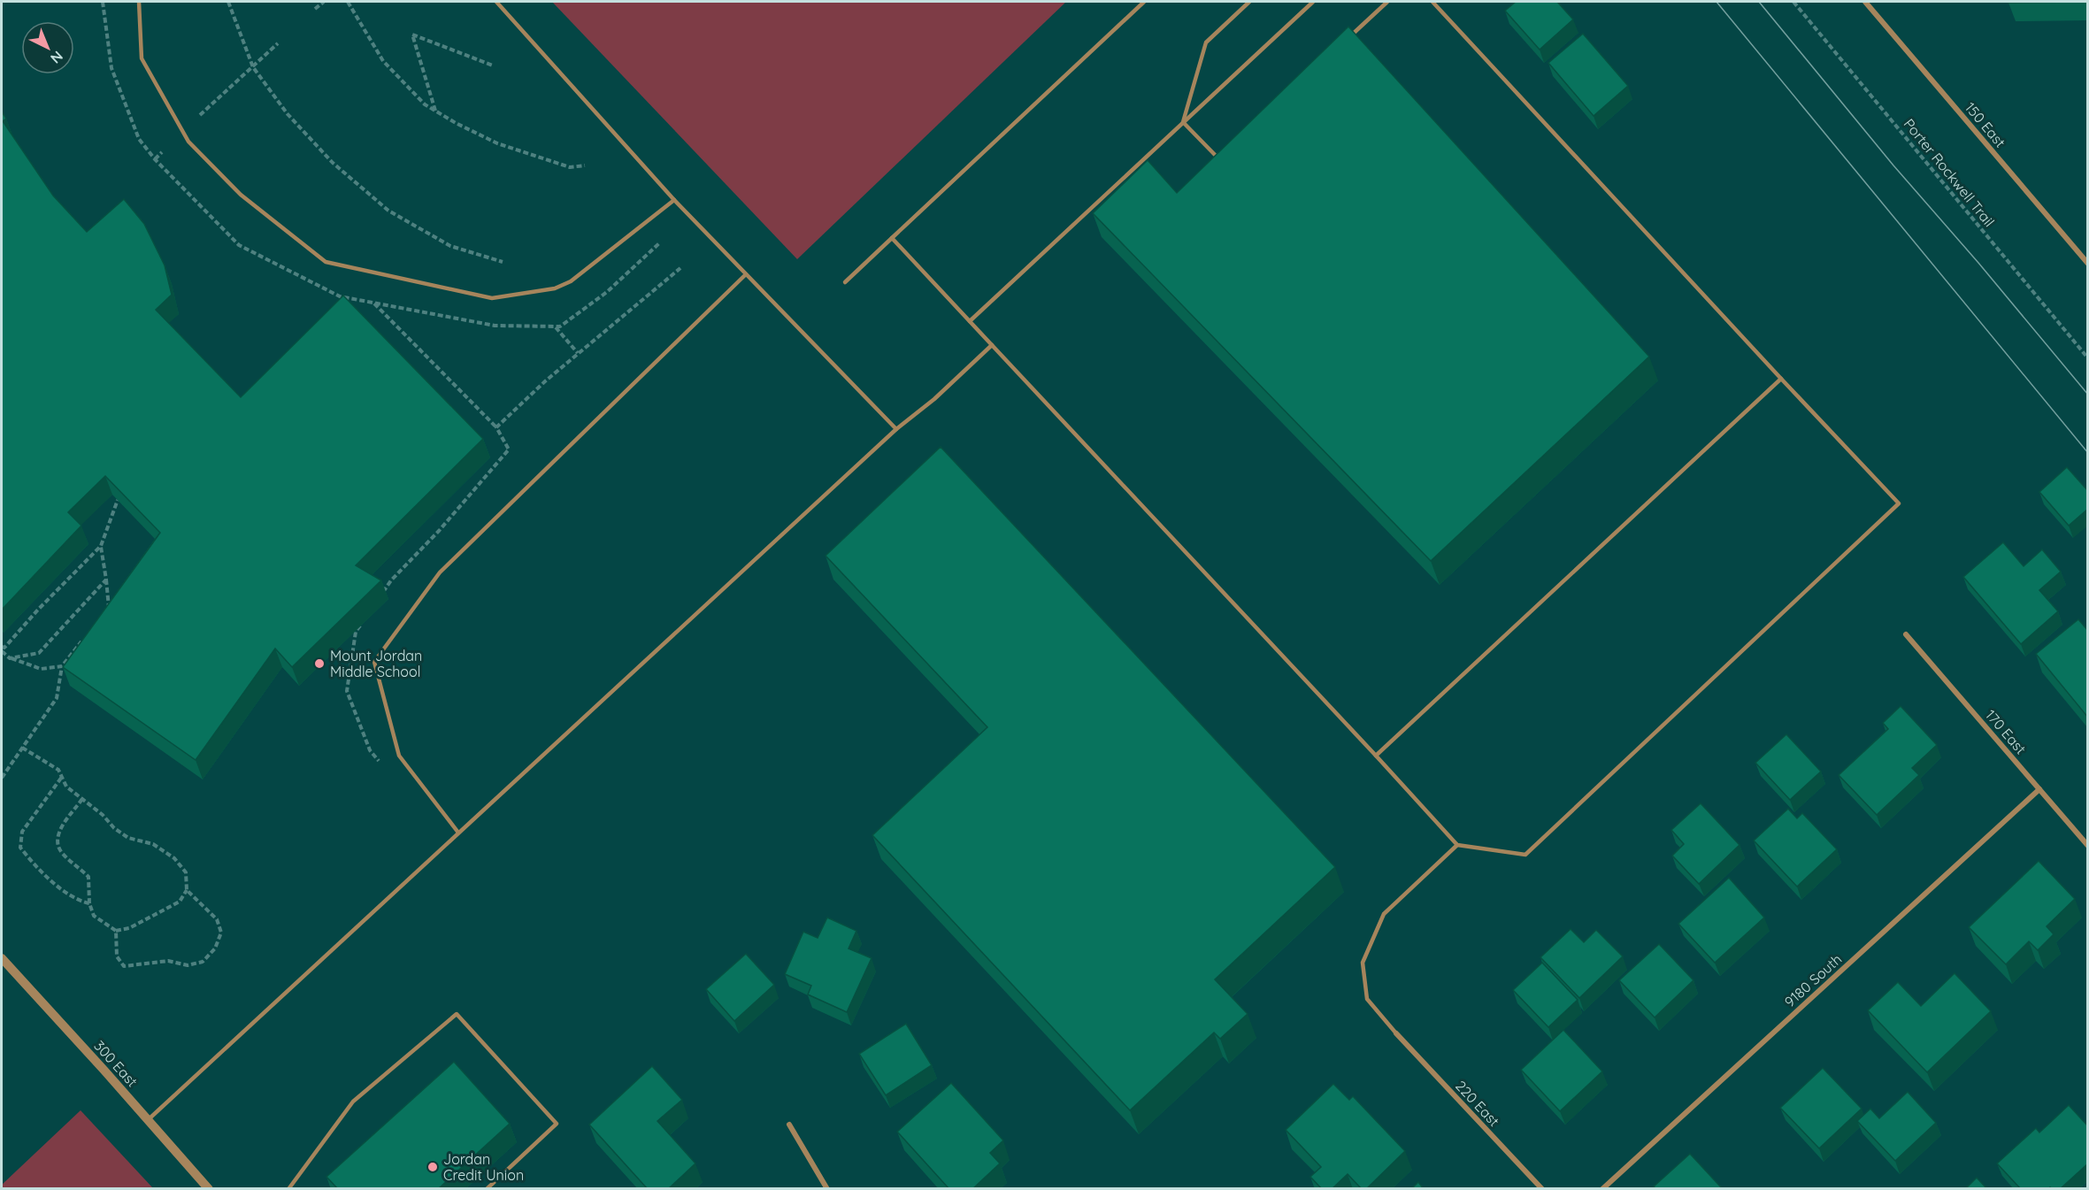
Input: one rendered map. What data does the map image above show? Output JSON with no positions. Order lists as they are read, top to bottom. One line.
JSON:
{"streets":{"street":["150 East","170 East","9180 South","300 East","220 East"],"path":["Porter Rockwell Trail"]},"crossings":[["170 East","9180 South"]],"places":["Mount Jordan Middle School","Jordan Credit Union"],"north":"bottom right"}
